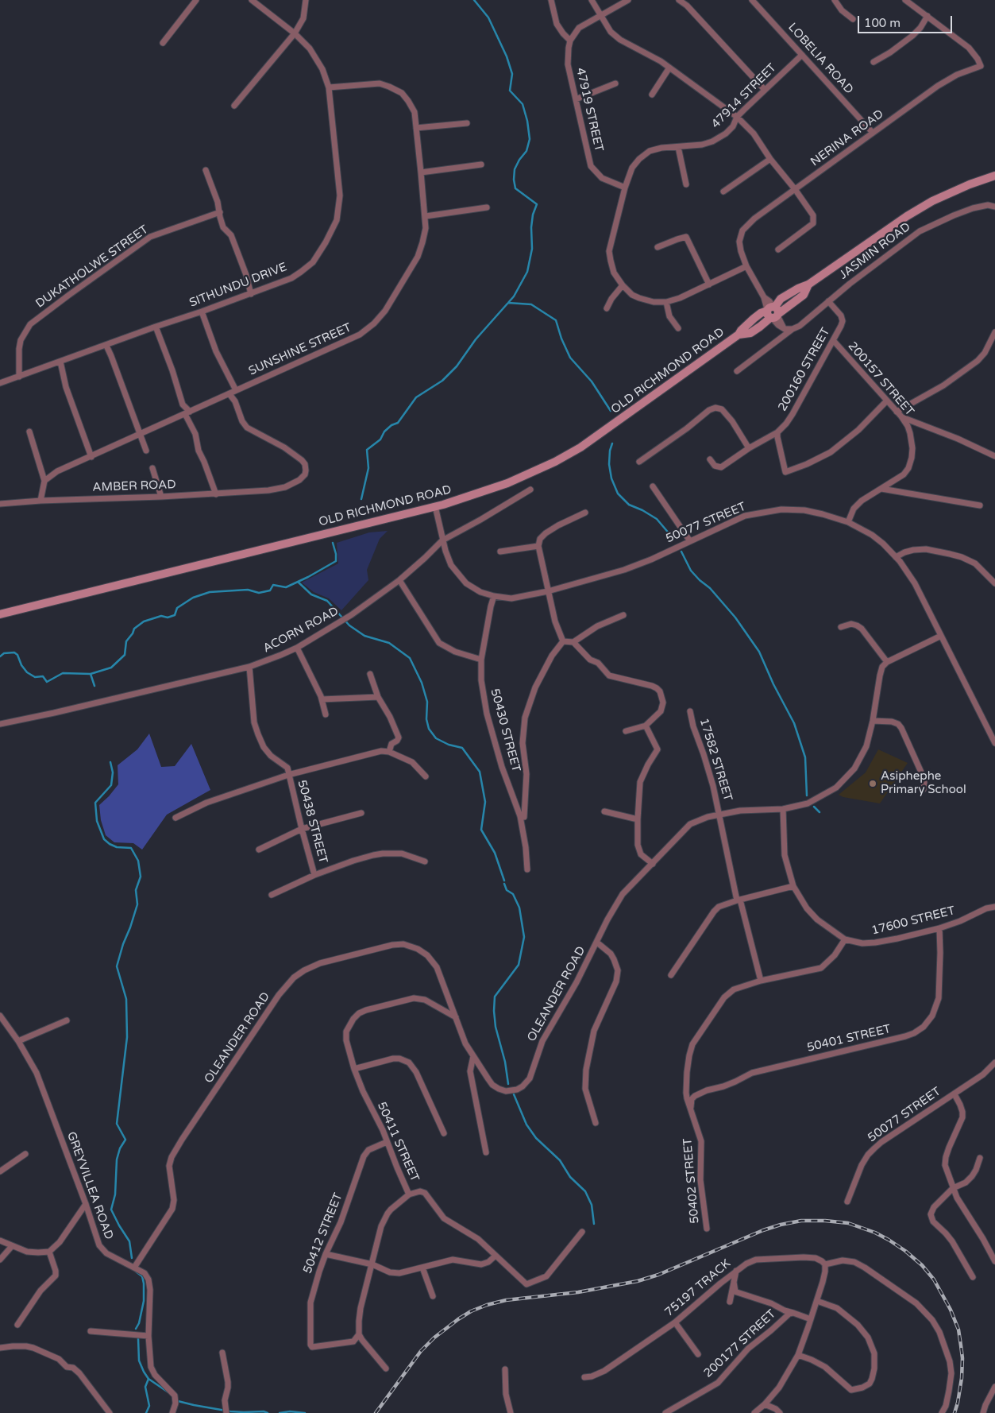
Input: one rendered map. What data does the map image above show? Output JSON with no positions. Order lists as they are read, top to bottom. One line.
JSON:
{"streets":{"street":["LOBELIA ROAD","47914 STREET","47919 STREET","NERINA ROAD","JASMIN ROAD","DUKATHOLWE STREET","SITHUNDU DRIVE","SUNSHINE STREET","200160 STREET","OLD RICHMOND ROAD","200157 STREET","AMBER ROAD","50077 STREET","ACORN ROAD","50430 STREET","17582 STREET","50438 STREET","17600 STREET","OLEANDER ROAD","50401 STREET","50411 STREET","50402 STREET","GREYVILLEA ROAD","50412 STREET","75197 TRACK","200177 STREET"]},"crossings":[["LOBELIA ROAD","47914 STREET"],["LOBELIA ROAD","NERINA ROAD"],["47914 STREET","47919 STREET"],["47914 STREET","NERINA ROAD"],["JASMIN ROAD","200160 STREET"],["DUKATHOLWE STREET","SITHUNDU DRIVE"],["SITHUNDU DRIVE","SUNSHINE STREET"],["SUNSHINE STREET","AMBER ROAD"],["200160 STREET","200157 STREET"],["OLD RICHMOND ROAD","50077 STREET"],["200157 STREET","50077 STREET"],["50077 STREET","ACORN ROAD"],["50077 STREET","50430 STREET"],["17582 STREET","OLEANDER ROAD"],["17582 STREET","50402 STREET"],["17600 STREET","OLEANDER ROAD"],["17600 STREET","50401 STREET"],["17600 STREET","50402 STREET"],["OLEANDER ROAD","50411 STREET"],["OLEANDER ROAD","GREYVILLEA ROAD"],["50401 STREET","50402 STREET"],["50411 STREET","50412 STREET"]],"places":["Asiphephe Primary School"],"scale_bar":"100 m"}
